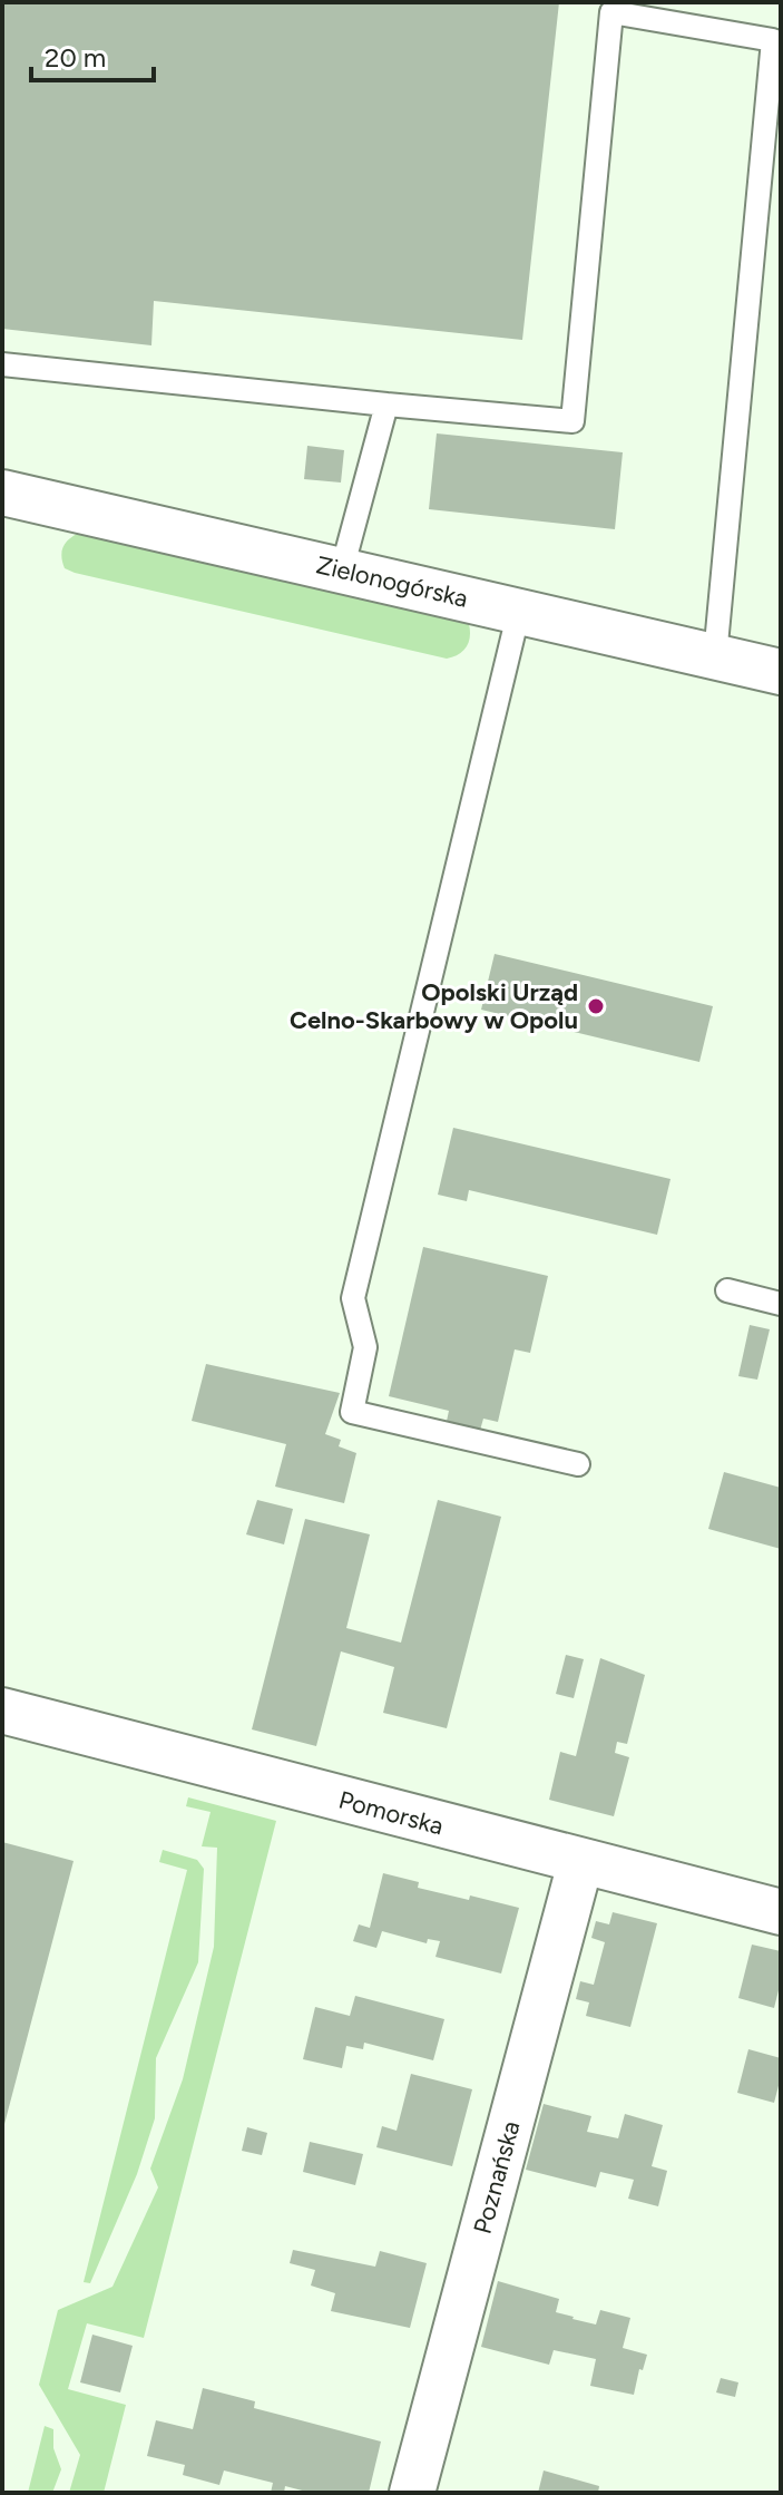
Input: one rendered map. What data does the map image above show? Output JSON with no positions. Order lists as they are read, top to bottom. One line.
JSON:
{"streets":{"street":["Zielonogórska","Pomorska","Poznańska"]},"crossings":[["Pomorska","Poznańska"]],"places":["Opolski Urząd Celno-Skarbowy w Opolu"],"scale_bar":"20 m"}
